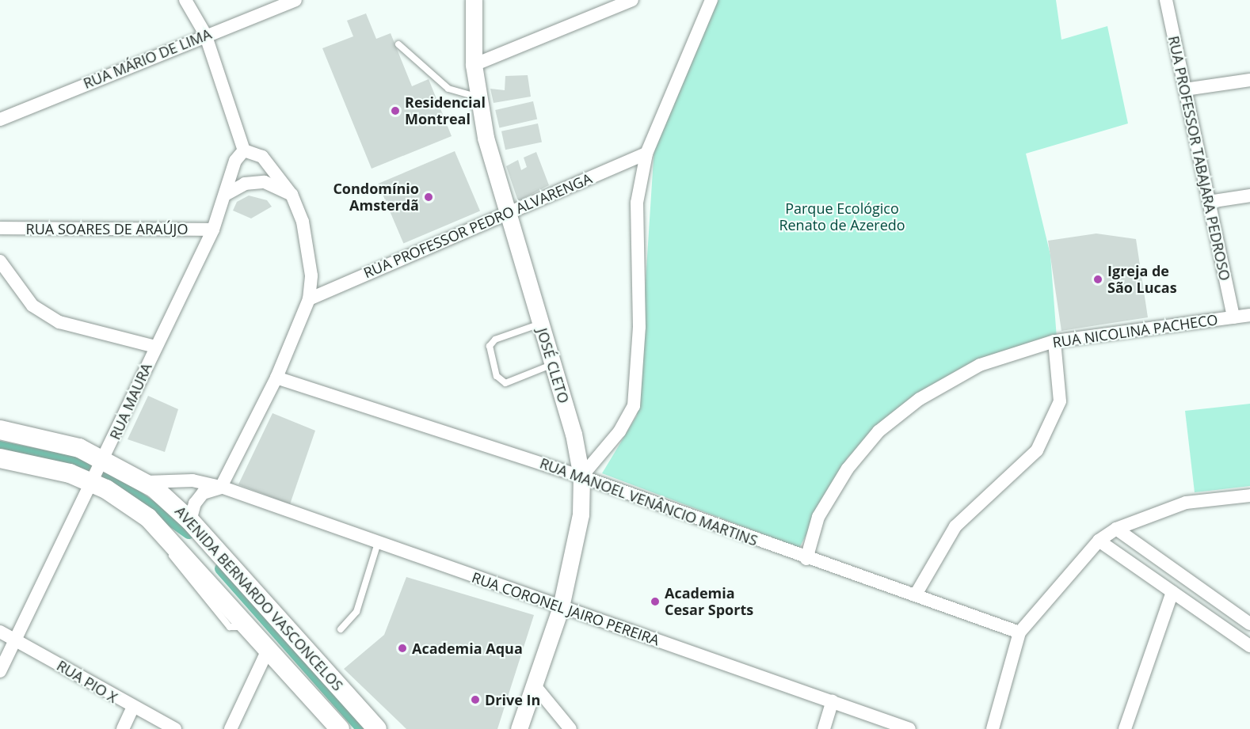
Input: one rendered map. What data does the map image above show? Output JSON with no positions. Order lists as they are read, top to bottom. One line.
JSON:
{"streets":{"main road":["AVENIDA BERNARDO VASCONCELOS"],"street":["RUA MÁRIO DE LIMA","RUA PROFESSOR TABAJARA PEDROSO","RUA PROFESSOR PEDRO ALVARENGA","RUA SOARES DE ARAÚJO","RUA NICOLINA PACHECO","JOSÉ CLETO","RUA MAURA","RUA MANOEL VENÂNCIO MARTINS","RUA CORONEL JAIRO PEREIRA","RUA PIO X"]},"crossings":[["RUA PROFESSOR TABAJARA PEDROSO","RUA NICOLINA PACHECO"],["RUA PROFESSOR PEDRO ALVARENGA","JOSÉ CLETO"],["RUA SOARES DE ARAÚJO","RUA MAURA"],["RUA NICOLINA PACHECO","RUA MANOEL VENÂNCIO MARTINS"],["JOSÉ CLETO","RUA MANOEL VENÂNCIO MARTINS"],["JOSÉ CLETO","RUA CORONEL JAIRO PEREIRA"],["RUA MAURA","AVENIDA BERNARDO VASCONCELOS"],["RUA MAURA","RUA PIO X"],["AVENIDA BERNARDO VASCONCELOS","RUA CORONEL JAIRO PEREIRA"]],"parks":["Parque Ecológico Renato de Azeredo"],"places":["Residencial Montreal","Condomínio Amsterdã","Igreja de São Lucas","Academia Cesar Sports","Academia Aqua","Drive In"]}
